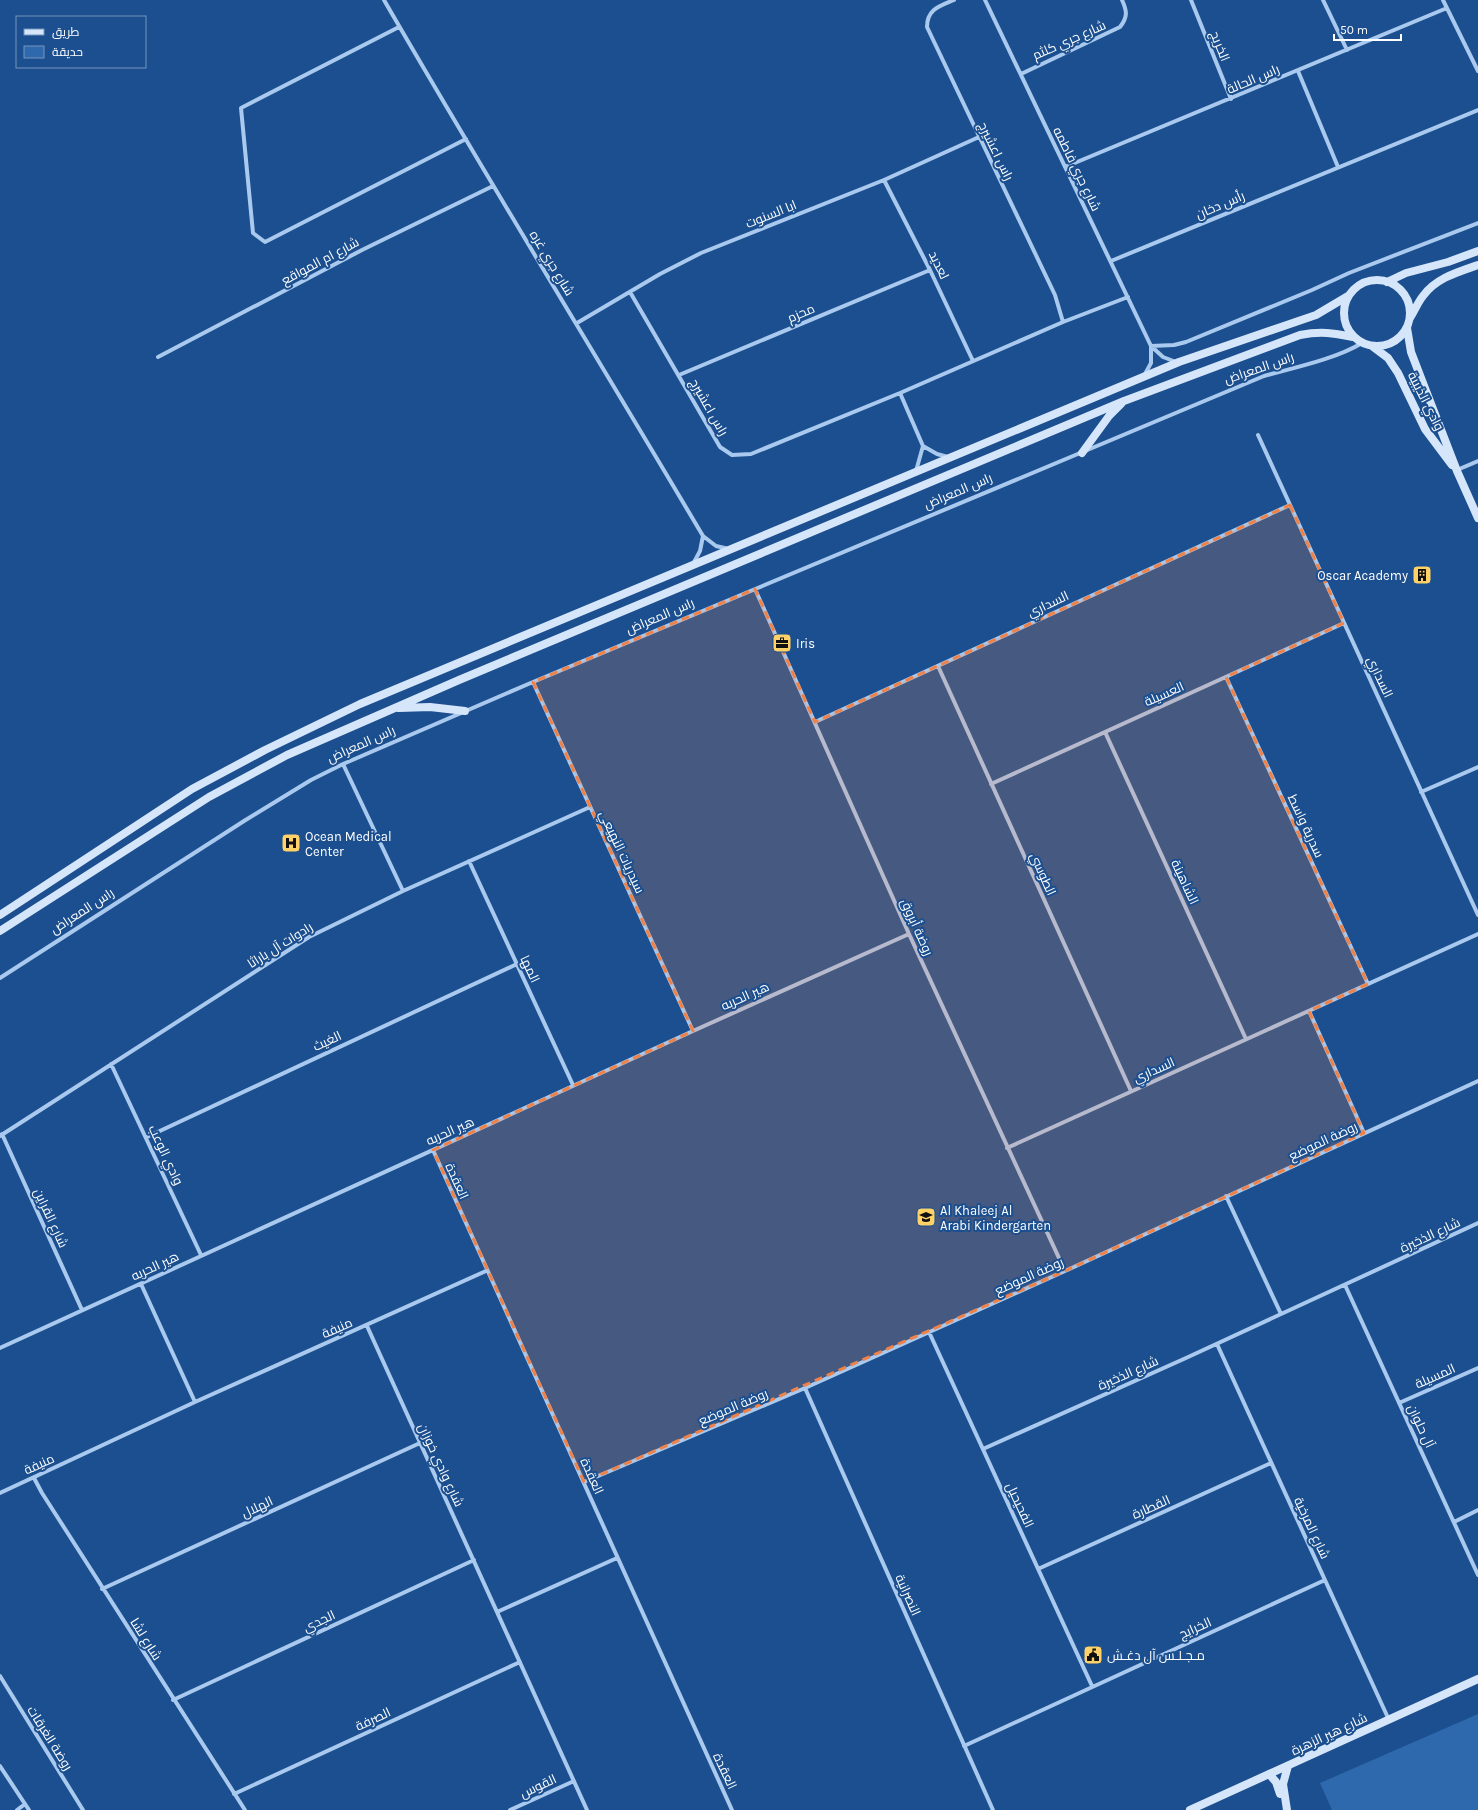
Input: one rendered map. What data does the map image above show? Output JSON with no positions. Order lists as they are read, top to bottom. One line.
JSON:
{"streets":{"street":["شارع جري كلثم","الخريج","راس الحالة","راس اعشيرج","شارع جري فاطمه","رأس دخان","ابا السنوت","شارع ام المواقع","شارع جري غره","لعديد","محزم","راس المعراض","وادي الذيبية","السداري","العسيلة","سدرية واسط","سيدريات النهيعي","الطوسي","الشاهينة","روضة أبروق","رادوات آل باراثا","المها","هير الحربه","الغيث","روضة الموضع","وادي الوعب","العقدة","شارع القراين","شارع الذخيرة","منيفة","المسيلة","آل حلوان","شارع وادي خوزان","الفحيحيل","الهلال","القطارة","شارع المرخية","النصرانية","الجدي","الخرايج","شارع لشا","الصرفة","شارع هير الزهرة","روضة الغرقات","القوس"]},"crossings":[["شارع جري كلثم","شارع جري فاطمه"],["الخريج","راس الحالة"],["راس الحالة","شارع جري فاطمه"],["راس اعشيرج","شارع جري فاطمه"],["راس اعشيرج","ابا السنوت"],["راس اعشيرج","لعديد"],["راس اعشيرج","محزم"],["شارع جري فاطمه","رأس دخان"],["ابا السنوت","شارع جري غره"],["ابا السنوت","لعديد"],["شارع ام المواقع","شارع جري غره"],["لعديد","محزم"],["راس المعراض","وادي الذيبية"],["راس المعراض","سيدريات النهيعي"],["راس المعراض","روضة أبروق"],["السداري","العسيلة"],["السداري","سدرية واسط"],["السداري","الطوسي"],["السداري","الشاهينة"],["السداري","روضة أبروق"],["العسيلة","سدرية واسط"],["العسيلة","الطوسي"],["العسيلة","الشاهينة"],["سيدريات النهيعي","رادوات آل باراثا"],["سيدريات النهيعي","هير الحربه"],["روضة أبروق","هير الحربه"],["روضة أبروق","روضة الموضع"],["رادوات آل باراثا","المها"],["رادوات آل باراثا","وادي الوعب"],["رادوات آل باراثا","شارع القراين"],["المها","هير الحربه"],["المها","الغيث"],["هير الحربه","وادي الوعب"],["هير الحربه","العقدة"],["هير الحربه","شارع القراين"],["الغيث","وادي الوعب"],["روضة الموضع","العقدة"],["روضة الموضع","الفحيحيل"],["روضة الموضع","النصرانية"],["العقدة","منيفة"],["شارع الذخيرة","آل حلوان"],["شارع الذخيرة","الفحيحيل"],["شارع الذخيرة","شارع المرخية"],["منيفة","شارع وادي خوزان"],["منيفة","شارع لشا"],["المسيلة","آل حلوان"],["شارع وادي خوزان","الهلال"],["شارع وادي خوزان","الجدي"],["شارع وادي خوزان","الصرفة"],["شارع وادي خوزان","القوس"],["الفحيحيل","القطارة"],["الفحيحيل","الخرايج"],["الهلال","شارع لشا"],["القطارة","شارع المرخية"],["شارع المرخية","الخرايج"],["شارع المرخية","شارع هير الزهرة"],["النصرانية","الخرايج"],["الجدي","شارع لشا"],["شارع لشا","الصرفة"]],"places":{"building":["Oscar Academy"],"office":["Iris"],"hospital":["Ocean Medical Center"],"school or university":["Al Khaleej Al Arabi Kindergarten"],"public building":["مـجـلـس آل دغـش"]},"legend":["طريق","حديقة"],"scale_bar":"50 m"}
